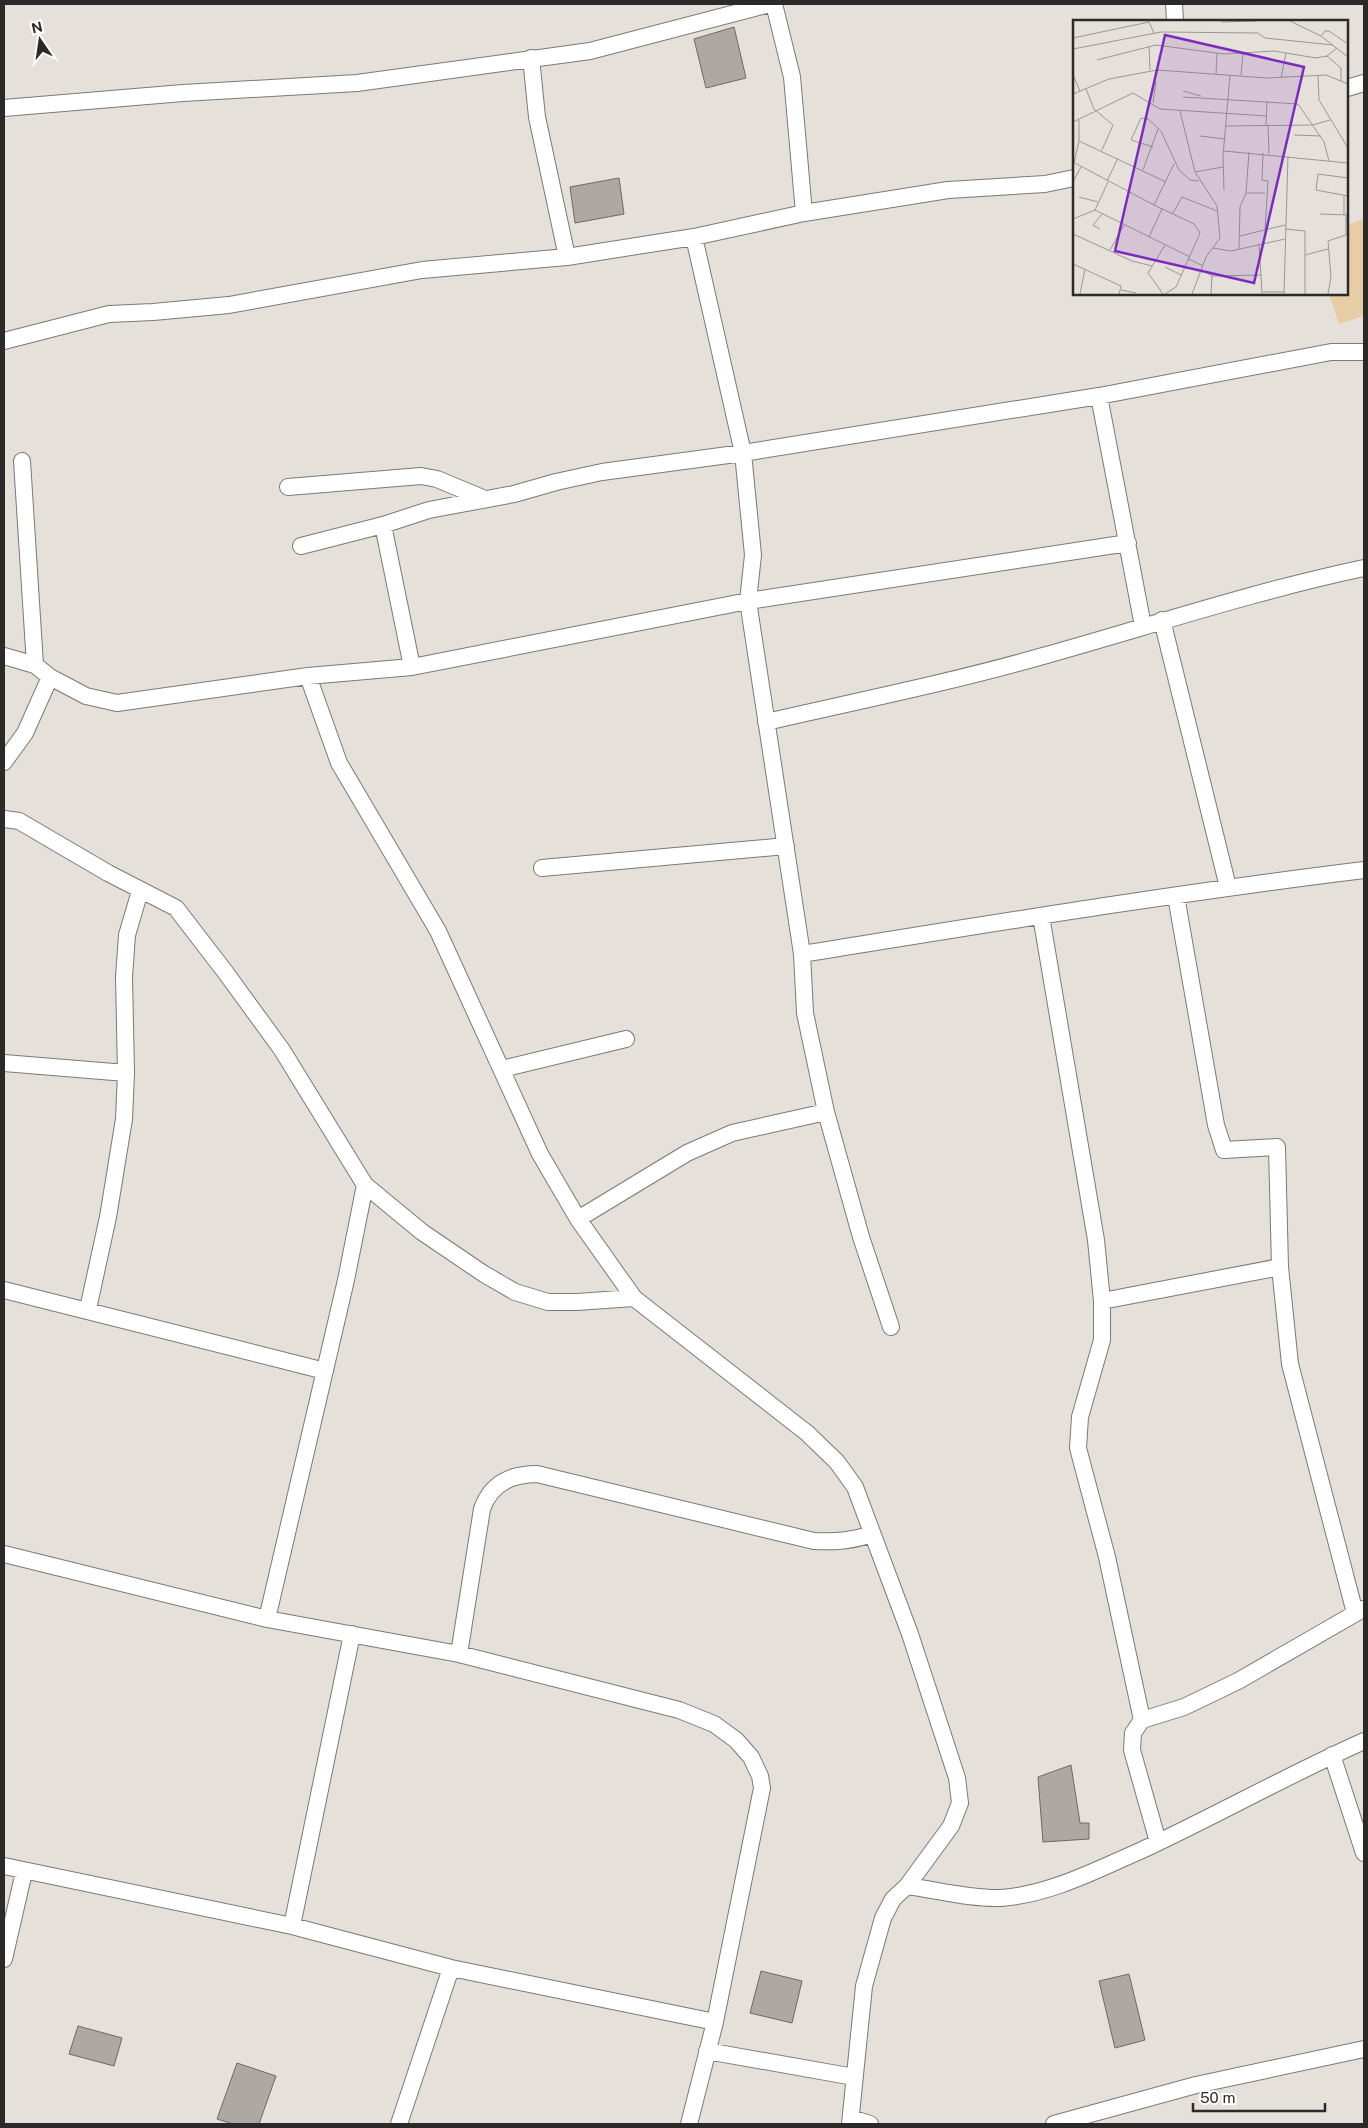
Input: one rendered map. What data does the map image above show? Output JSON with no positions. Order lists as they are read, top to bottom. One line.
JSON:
{"scale_bar":"50 m","north":"top"}
